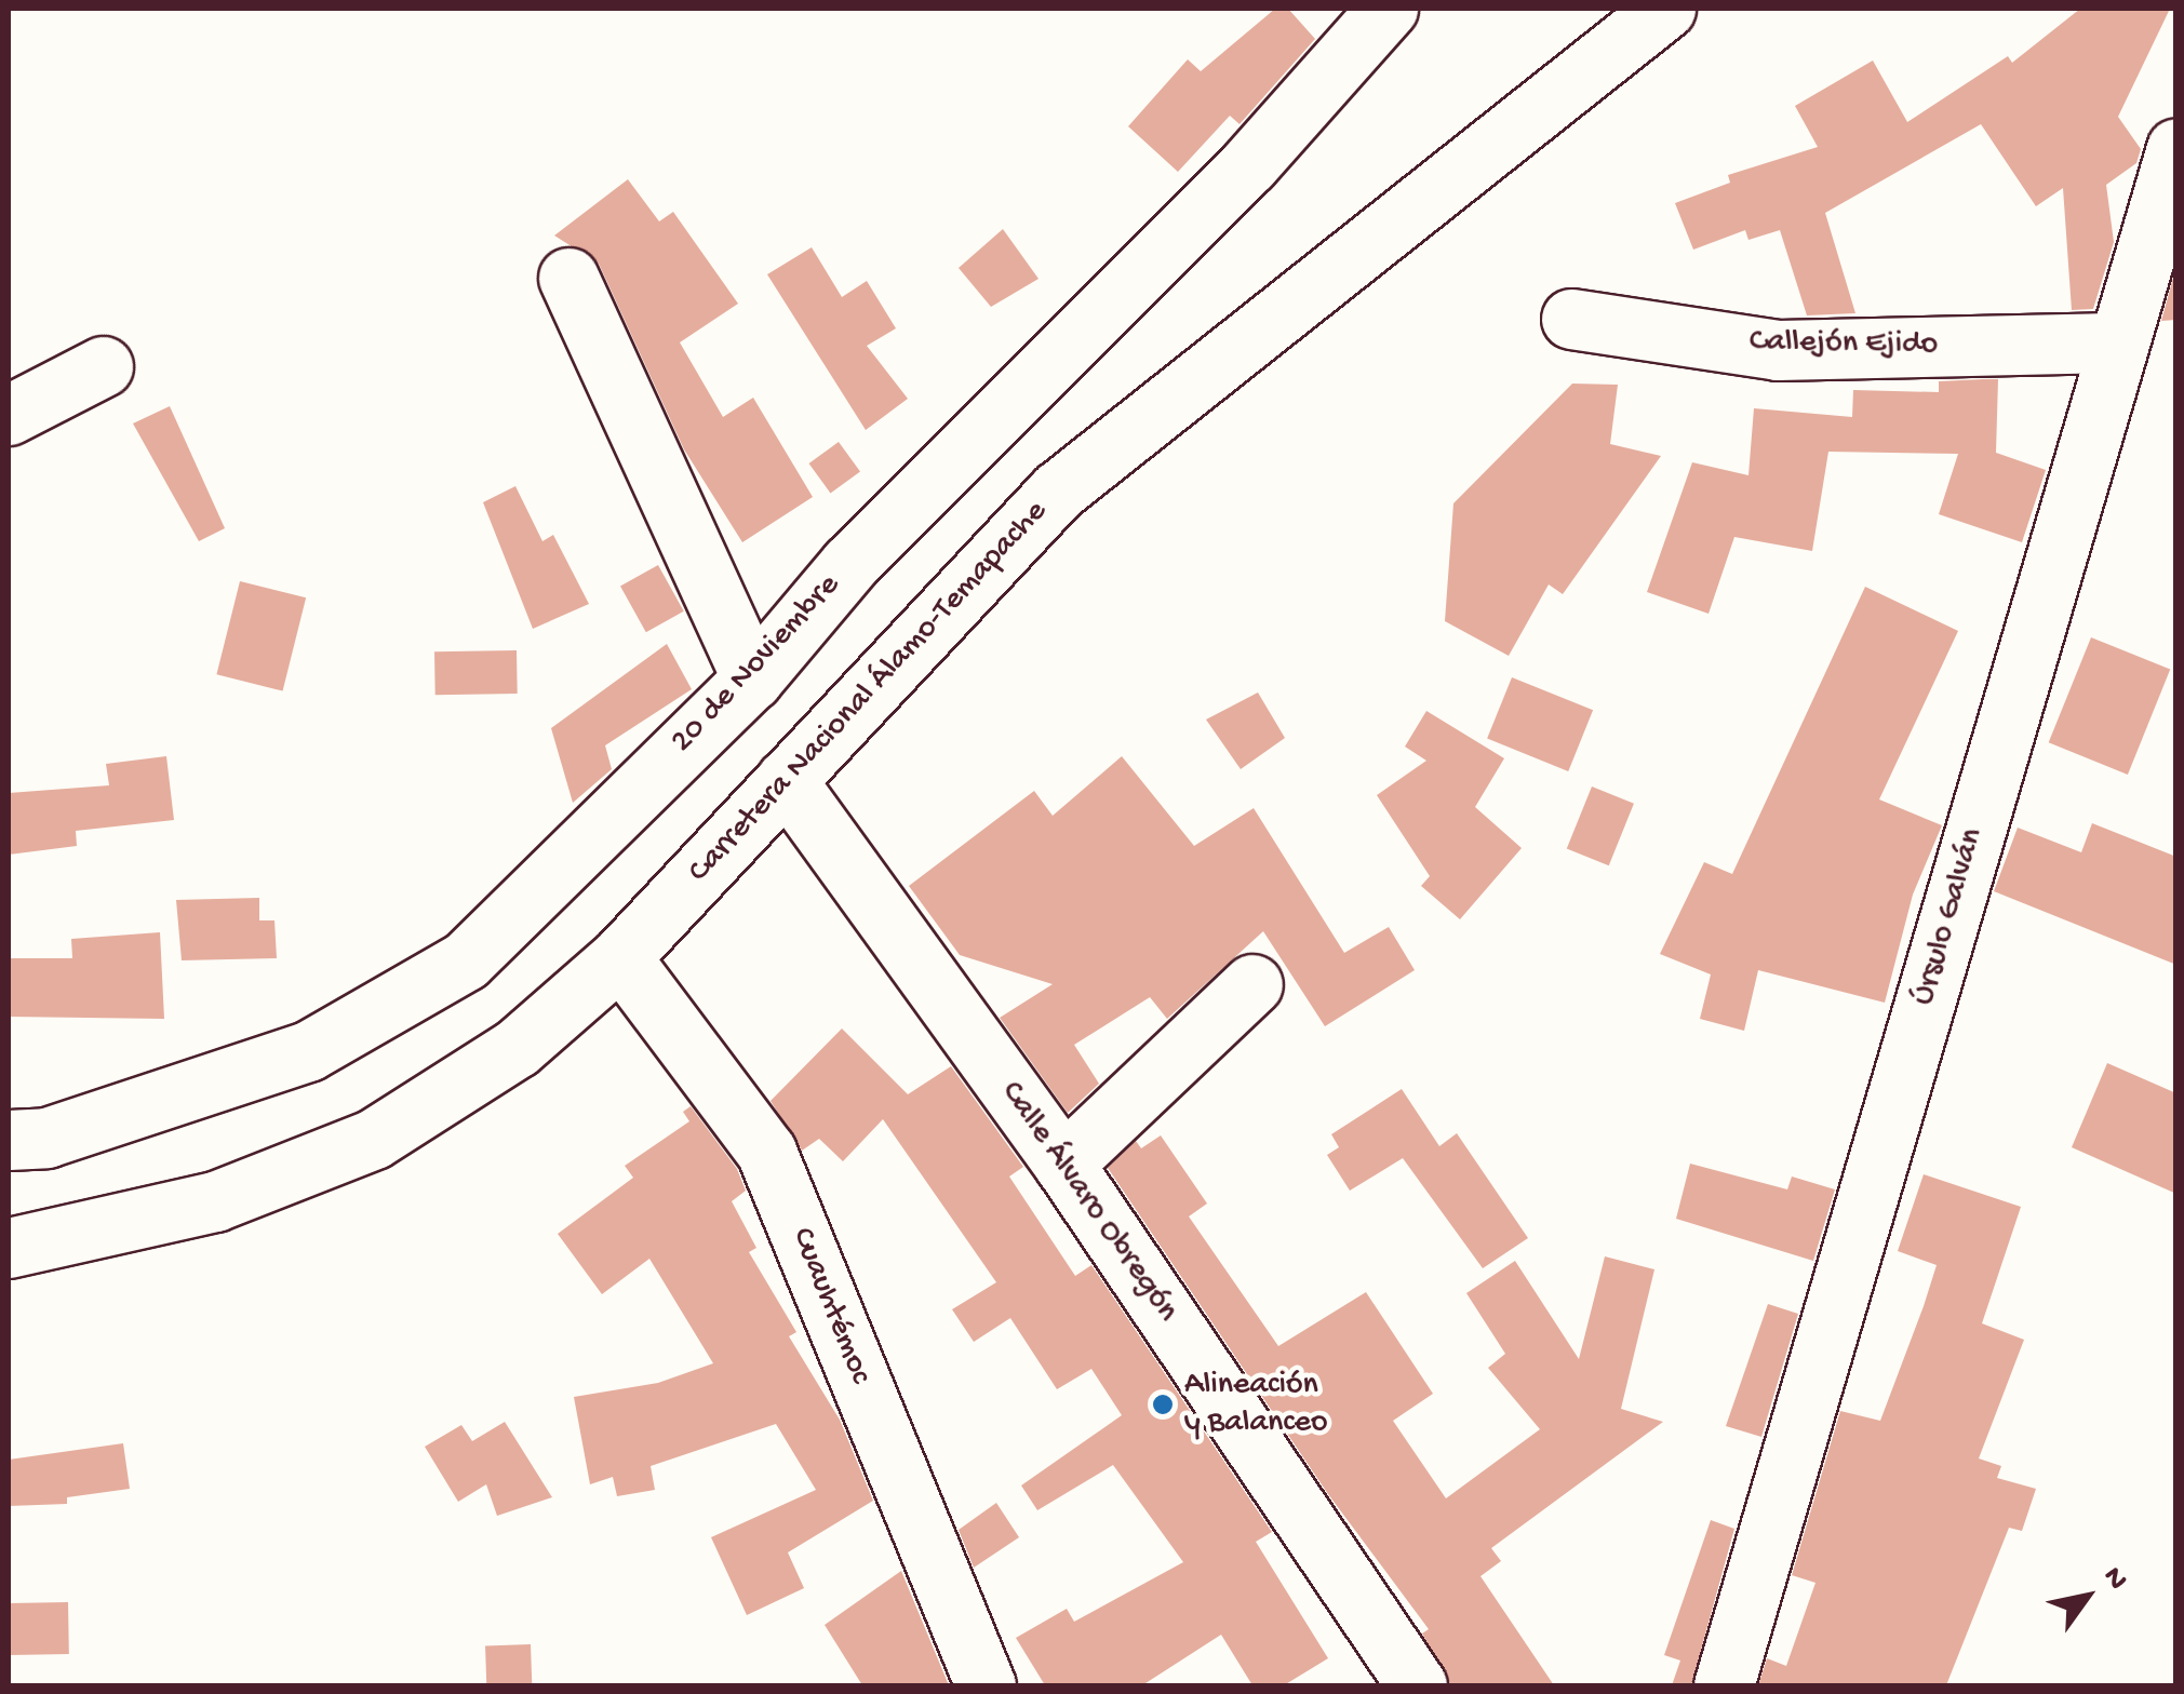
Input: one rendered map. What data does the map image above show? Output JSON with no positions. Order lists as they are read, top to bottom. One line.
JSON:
{"streets":{"street":["Callejón Ejido","20 de Noviembre","Carretera Nacional Álamo-Temapache","Úrsulo Galván","Calle Álvaro Obregón","Cuauhtémoc"]},"crossings":[["Callejón Ejido","Úrsulo Galván"],["Carretera Nacional Álamo-Temapache","Calle Álvaro Obregón"],["Carretera Nacional Álamo-Temapache","Cuauhtémoc"]],"places":["Alineación y Balanceo"],"north":"top right"}
